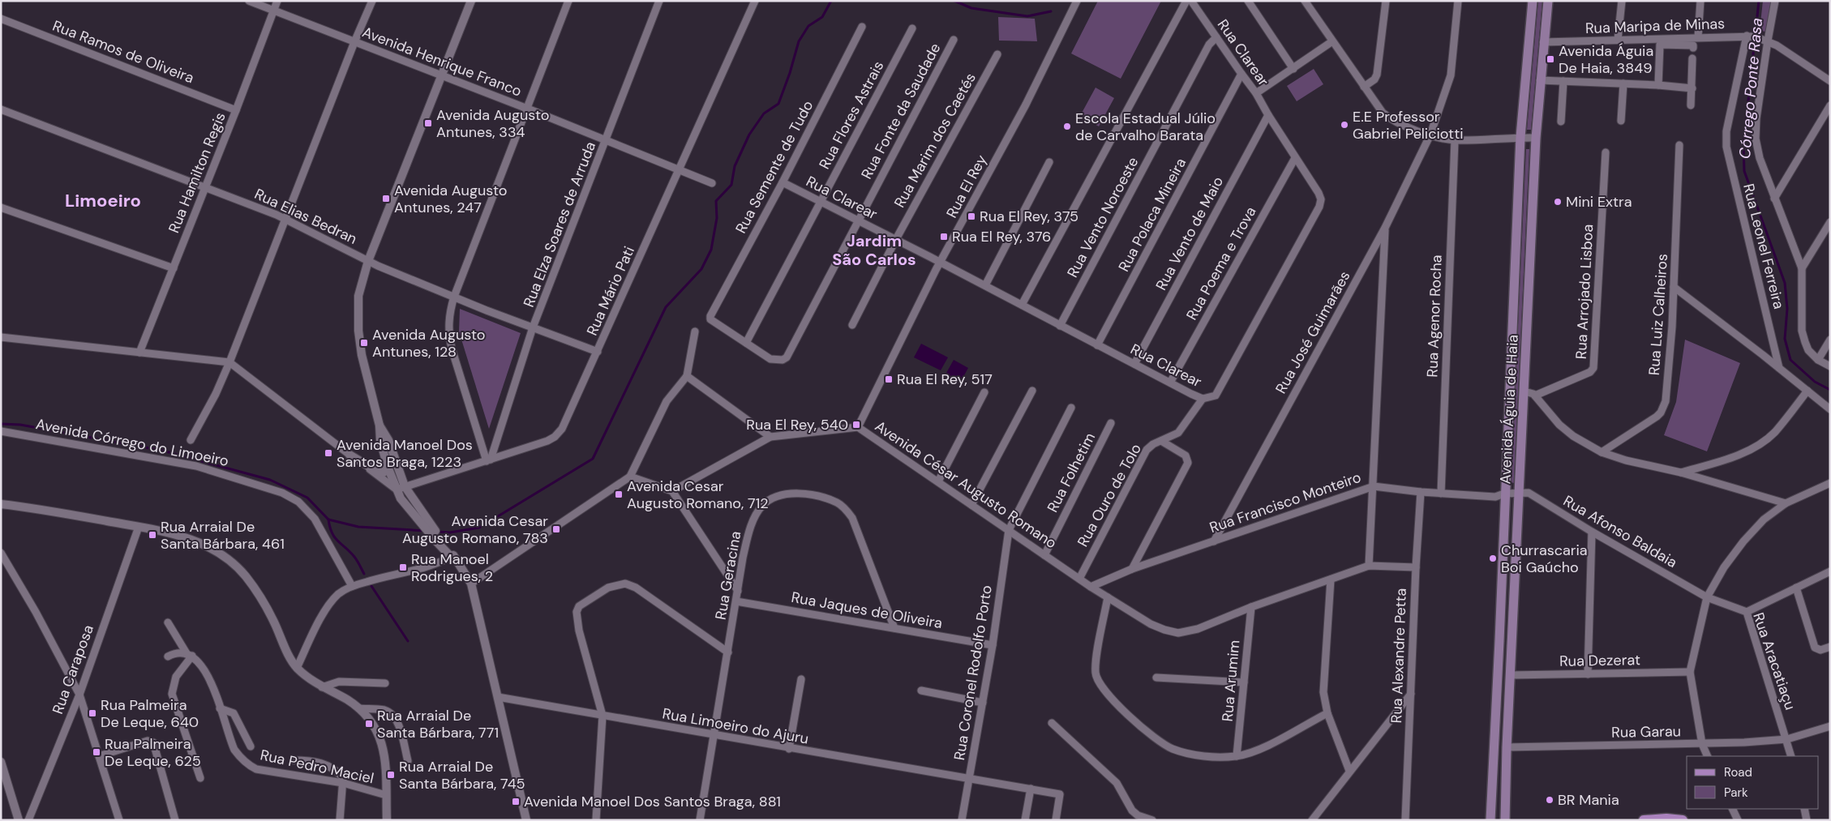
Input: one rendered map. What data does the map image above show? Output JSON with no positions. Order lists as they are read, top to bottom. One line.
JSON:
{"streets":{"main road":["Avenida Águia de Haia"],"street":["Rua Maripa de Minas","Rua Ramos de Oliveira","Rua Clarear","Avenida Henrique Franco","Rua Fonte da Saudade","Rua Flores Astrais","Rua Marim dos Caetés","Rua Semente de Tudo","Rua Hamilton Regis","Rua El Rey","Rua Polaca Mineira","Rua Elias Bedran","Rua Vento Noroeste","Rua Elza Soares de Arruda","Rua Vento de Maio","Rua Leonel Ferreira","Rua Poema e Trova","Rua Mário Pati","Rua Arrojado Lisboa","Rua Luiz Calheiros","Rua Agenor Rocha","Rua José Guimarães","Avenida Córrego do Limoeiro","Rua Folhetim","Avenida César Augusto Romano","Rua Ouro de Tolo","Rua Francisco Monteiro","Rua Afonso Baldaia","Rua Geracina","Rua Jaques de Oliveira","Rua Alexandre Petta","Rua Dezerat","Rua Aracatiaçu","Rua Caraposa","Rua Coronel Rodolfo Porto","Rua Arumim","Rua Limoeiro do Ajuru","Rua Garau","Rua Pedro Maciel"]},"crossings":[["Rua Maripa de Minas","Rua Leonel Ferreira"],["Rua Maripa de Minas","Avenida Águia de Haia"],["Rua Ramos de Oliveira","Rua Hamilton Regis"],["Rua Clarear","Rua Fonte da Saudade"],["Rua Clarear","Rua Flores Astrais"],["Rua Clarear","Rua Marim dos Caetés"],["Rua Clarear","Rua Semente de Tudo"],["Rua Clarear","Rua El Rey"],["Rua Clarear","Rua Polaca Mineira"],["Rua Clarear","Rua Vento Noroeste"],["Rua Clarear","Rua Vento de Maio"],["Rua Clarear","Rua Poema e Trova"],["Rua Clarear","Rua Ouro de Tolo"],["Avenida Henrique Franco","Rua Hamilton Regis"],["Avenida Henrique Franco","Rua Elza Soares de Arruda"],["Avenida Henrique Franco","Rua Mário Pati"],["Rua Fonte da Saudade","Rua Flores Astrais"],["Rua Fonte da Saudade","Rua Semente de Tudo"],["Rua Flores Astrais","Rua Semente de Tudo"],["Rua Hamilton Regis","Rua Elias Bedran"],["Rua El Rey","Avenida César Augusto Romano"],["Rua Elias Bedran","Rua Elza Soares de Arruda"],["Rua Elias Bedran","Rua Mário Pati"],["Rua Elza Soares de Arruda","Rua Mário Pati"],["Rua Agenor Rocha","Rua Francisco Monteiro"],["Rua José Guimarães","Rua Francisco Monteiro"],["Avenida Águia de Haia","Rua Francisco Monteiro"],["Avenida Águia de Haia","Rua Afonso Baldaia"],["Avenida Águia de Haia","Rua Dezerat"],["Avenida Águia de Haia","Rua Garau"],["Rua Folhetim","Avenida César Augusto Romano"],["Avenida César Augusto Romano","Rua Ouro de Tolo"],["Avenida César Augusto Romano","Rua Francisco Monteiro"],["Avenida César Augusto Romano","Rua Alexandre Petta"],["Avenida César Augusto Romano","Rua Coronel Rodolfo Porto"],["Avenida César Augusto Romano","Rua Arumim"],["Rua Francisco Monteiro","Rua Afonso Baldaia"],["Rua Francisco Monteiro","Rua Alexandre Petta"],["Rua Afonso Baldaia","Rua Aracatiaçu"],["Rua Geracina","Rua Jaques de Oliveira"],["Rua Geracina","Rua Limoeiro do Ajuru"],["Rua Jaques de Oliveira","Rua Coronel Rodolfo Porto"],["Rua Aracatiaçu","Rua Garau"],["Rua Coronel Rodolfo Porto","Rua Limoeiro do Ajuru"]],"districts":["Limoeiro","Jardim São Carlos"],"water":["Córrego Ponte Rasa"],"places":{"transit":["Avenida Águia De Haia, 3849","Avenida Augusto Antunes, 334","Avenida Augusto Antunes, 247","Rua El Rey, 375","Rua El Rey, 376","Avenida Augusto Antunes, 128","Rua El Rey, 517","Rua El Rey, 540","Avenida Manoel Dos Santos Braga, 1223","Avenida Cesar Augusto Romano, 712","Avenida Cesar Augusto Romano, 783","Rua Arraial De Santa Bárbara, 461","Rua Manoel Rodrigues, 2","Rua Palmeira De Leque, 640","Rua Arraial De Santa Bárbara, 771","Rua Palmeira De Leque, 625","Rua Arraial De Santa Bárbara, 745","Avenida Manoel Dos Santos Braga, 881"],"other":["E.E Professor Gabriel Peliciotti","Escola Estadual Júlio de Carvalho Barata","Mini Extra","Churrascaria Boi Gaúcho","BR Mania"]},"legend":["Road","Park"]}
